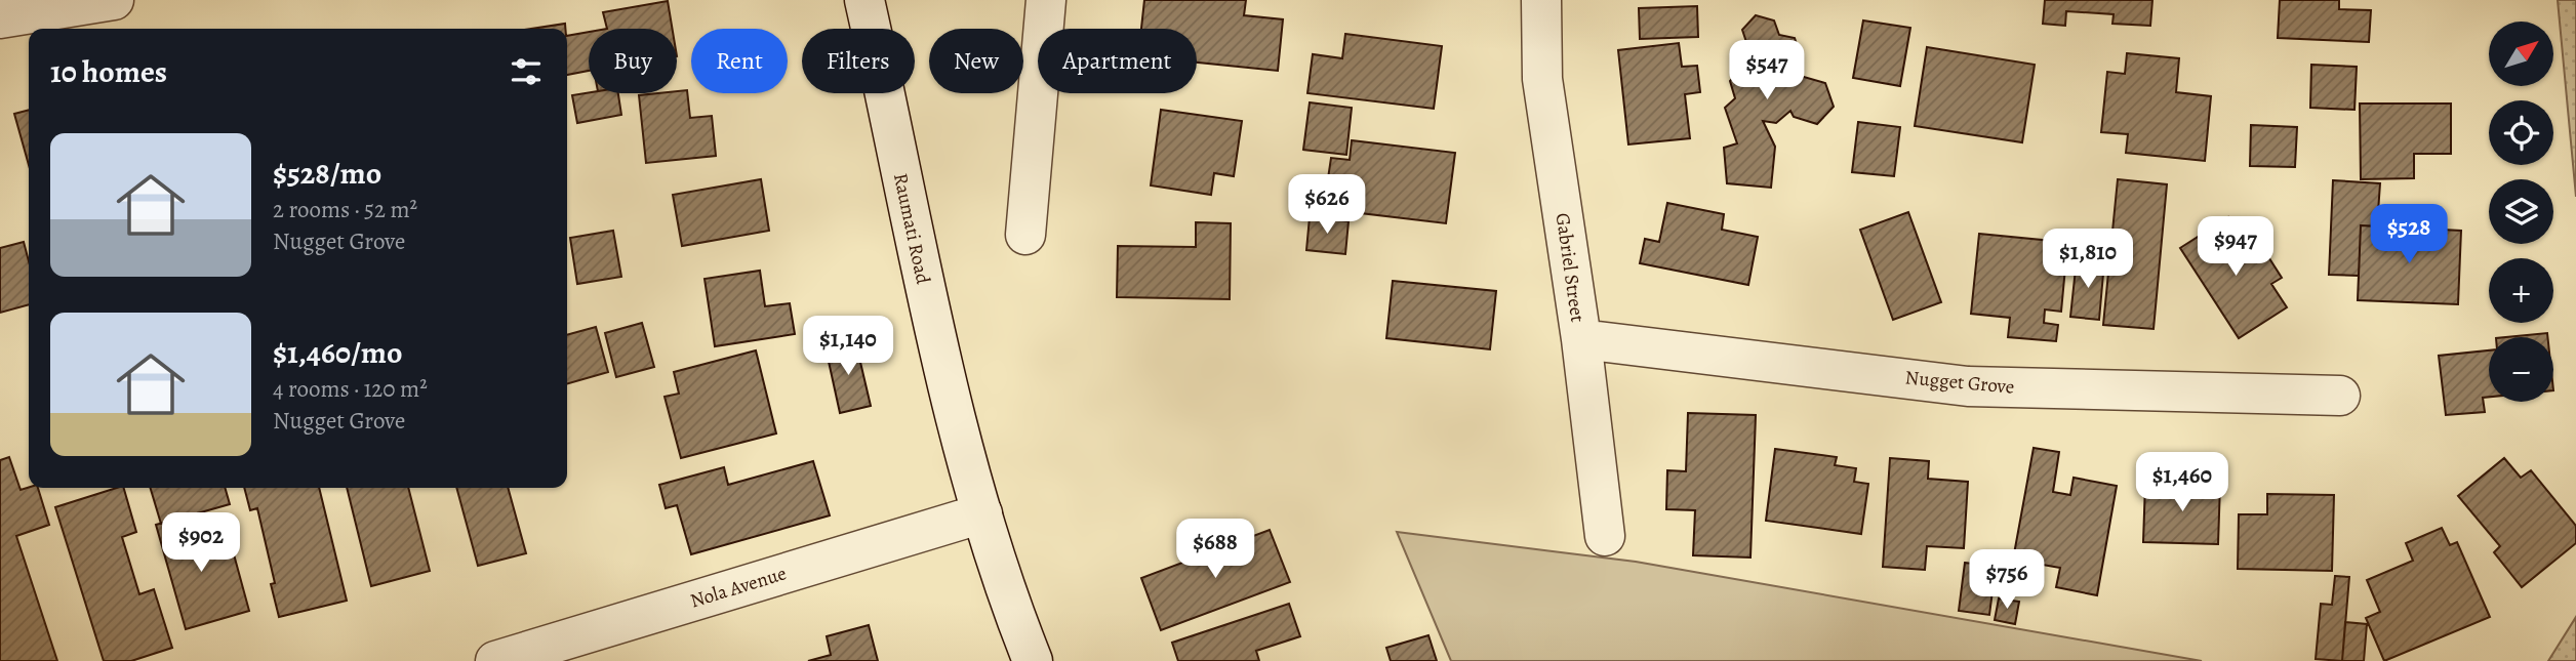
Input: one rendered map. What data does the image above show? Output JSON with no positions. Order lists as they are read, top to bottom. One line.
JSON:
{"streets":{"street":["Raumati Road","Gabriel Street","Nugget Grove","Nola Avenue"]},"crossings":[["Raumati Road","Nola Avenue"],["Gabriel Street","Nugget Grove"]],"north":"top right","page":{"map_buttons":["+","−"],"chip":["Buy","Rent","Filters","New","Apartment"],"heading":"10 homes","price":["$547","$626","$528","$947","$1,810","$1,140","$1,460","$902","$688","$756"],"list":[{"name":"$528/mo","note":"2 rooms · 52 m² · Nugget Grove"},{"name":"$1,460/mo","note":"4 rooms · 120 m² · Nugget Grove"}]}}
